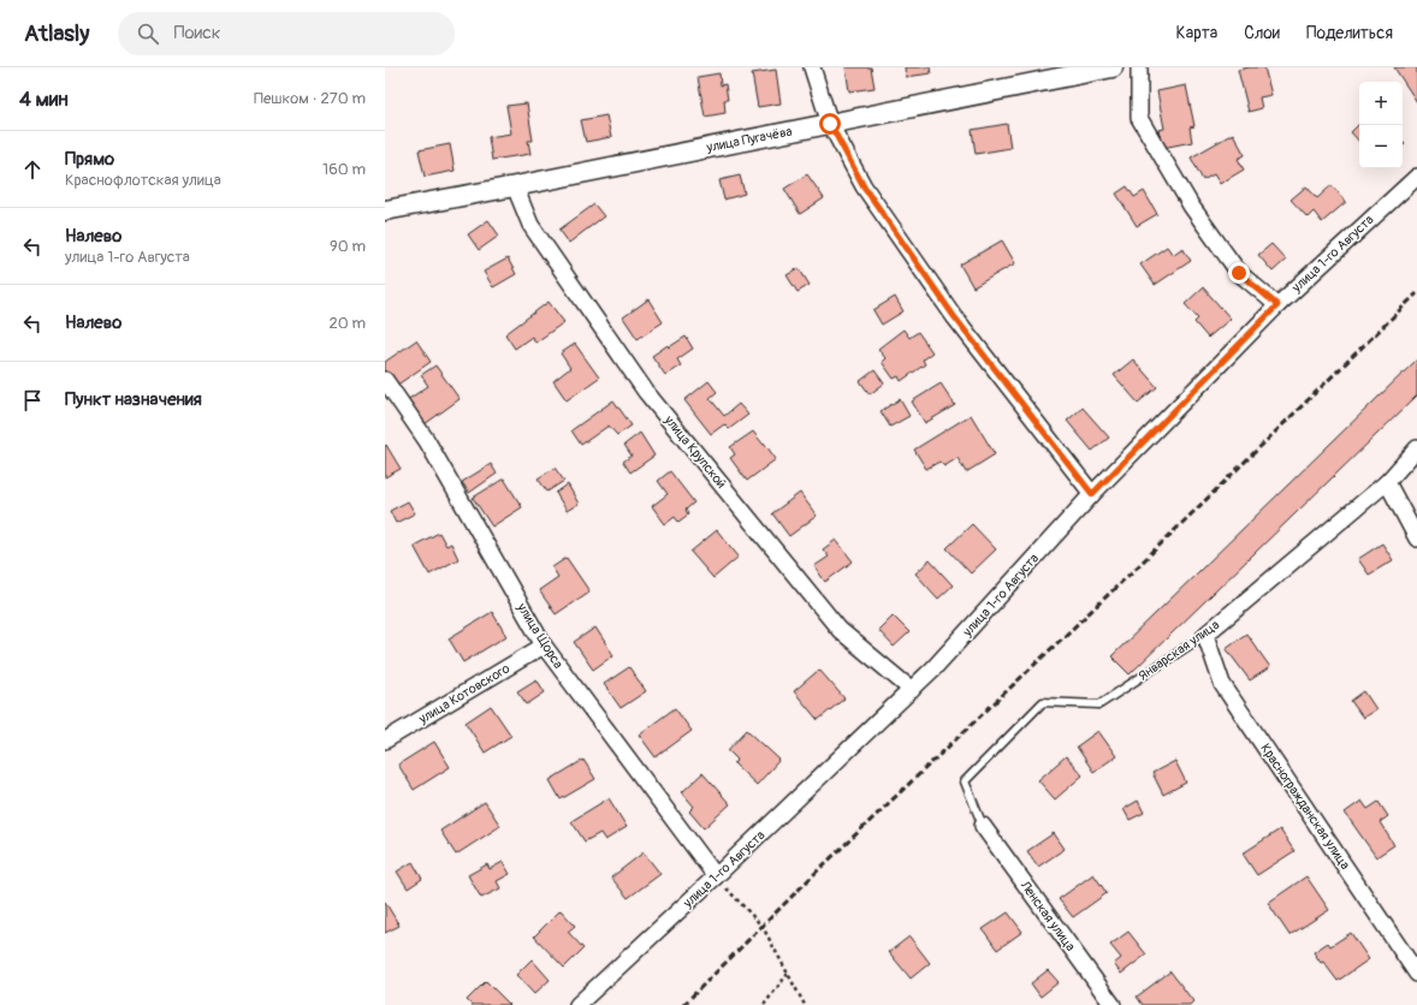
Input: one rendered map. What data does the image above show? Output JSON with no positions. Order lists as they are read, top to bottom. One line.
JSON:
{"streets":{"street":["улица Пугачёва","улица 1-го Августа","улица Крупской","улица Щорса","Январская улица","улица Котовского","Красногражданская улица","Ленская улица"]},"crossings":[["улица Пугачёва","улица Крупской"],["улица 1-го Августа","улица Крупской"],["улица 1-го Августа","улица Щорса"],["улица Щорса","улица Котовского"],["Январская улица","Красногражданская улица"],["Январская улица","Ленская улица"]],"page":{"header":"Atlasly","search":"Поиск","nav":["Карта","Слои","Поделиться"],"heading":["4 мин","Пешком · 270 m"],"map_buttons":["+","−"],"list":[["Прямо","Краснофлотская улица","160 m"],["Налево","улица 1-го Августа","90 m"],["Налево","20 m"],"Пункт назначения"]}}
